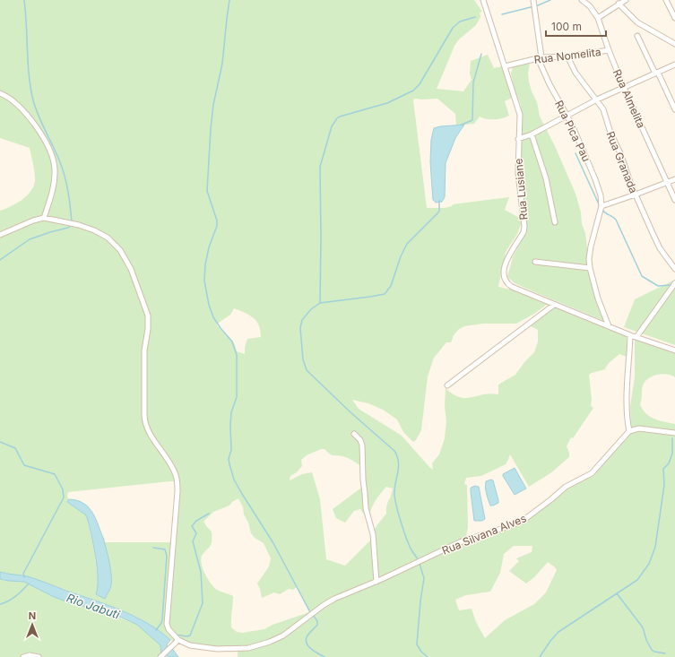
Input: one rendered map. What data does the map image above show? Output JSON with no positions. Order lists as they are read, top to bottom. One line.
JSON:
{"streets":{"street":["Rua Nomelita","Rua Almelita","Rua Pica Pau","Rua Granada","Rua Lusiane","Rua Silvana Alves"]},"crossings":[["Rua Nomelita","Rua Almelita"],["Rua Nomelita","Rua Pica Pau"],["Rua Nomelita","Rua Granada"],["Rua Nomelita","Rua Lusiane"]],"water":["Rio Jabuti"],"scale_bar":"100 m","north":"top"}
